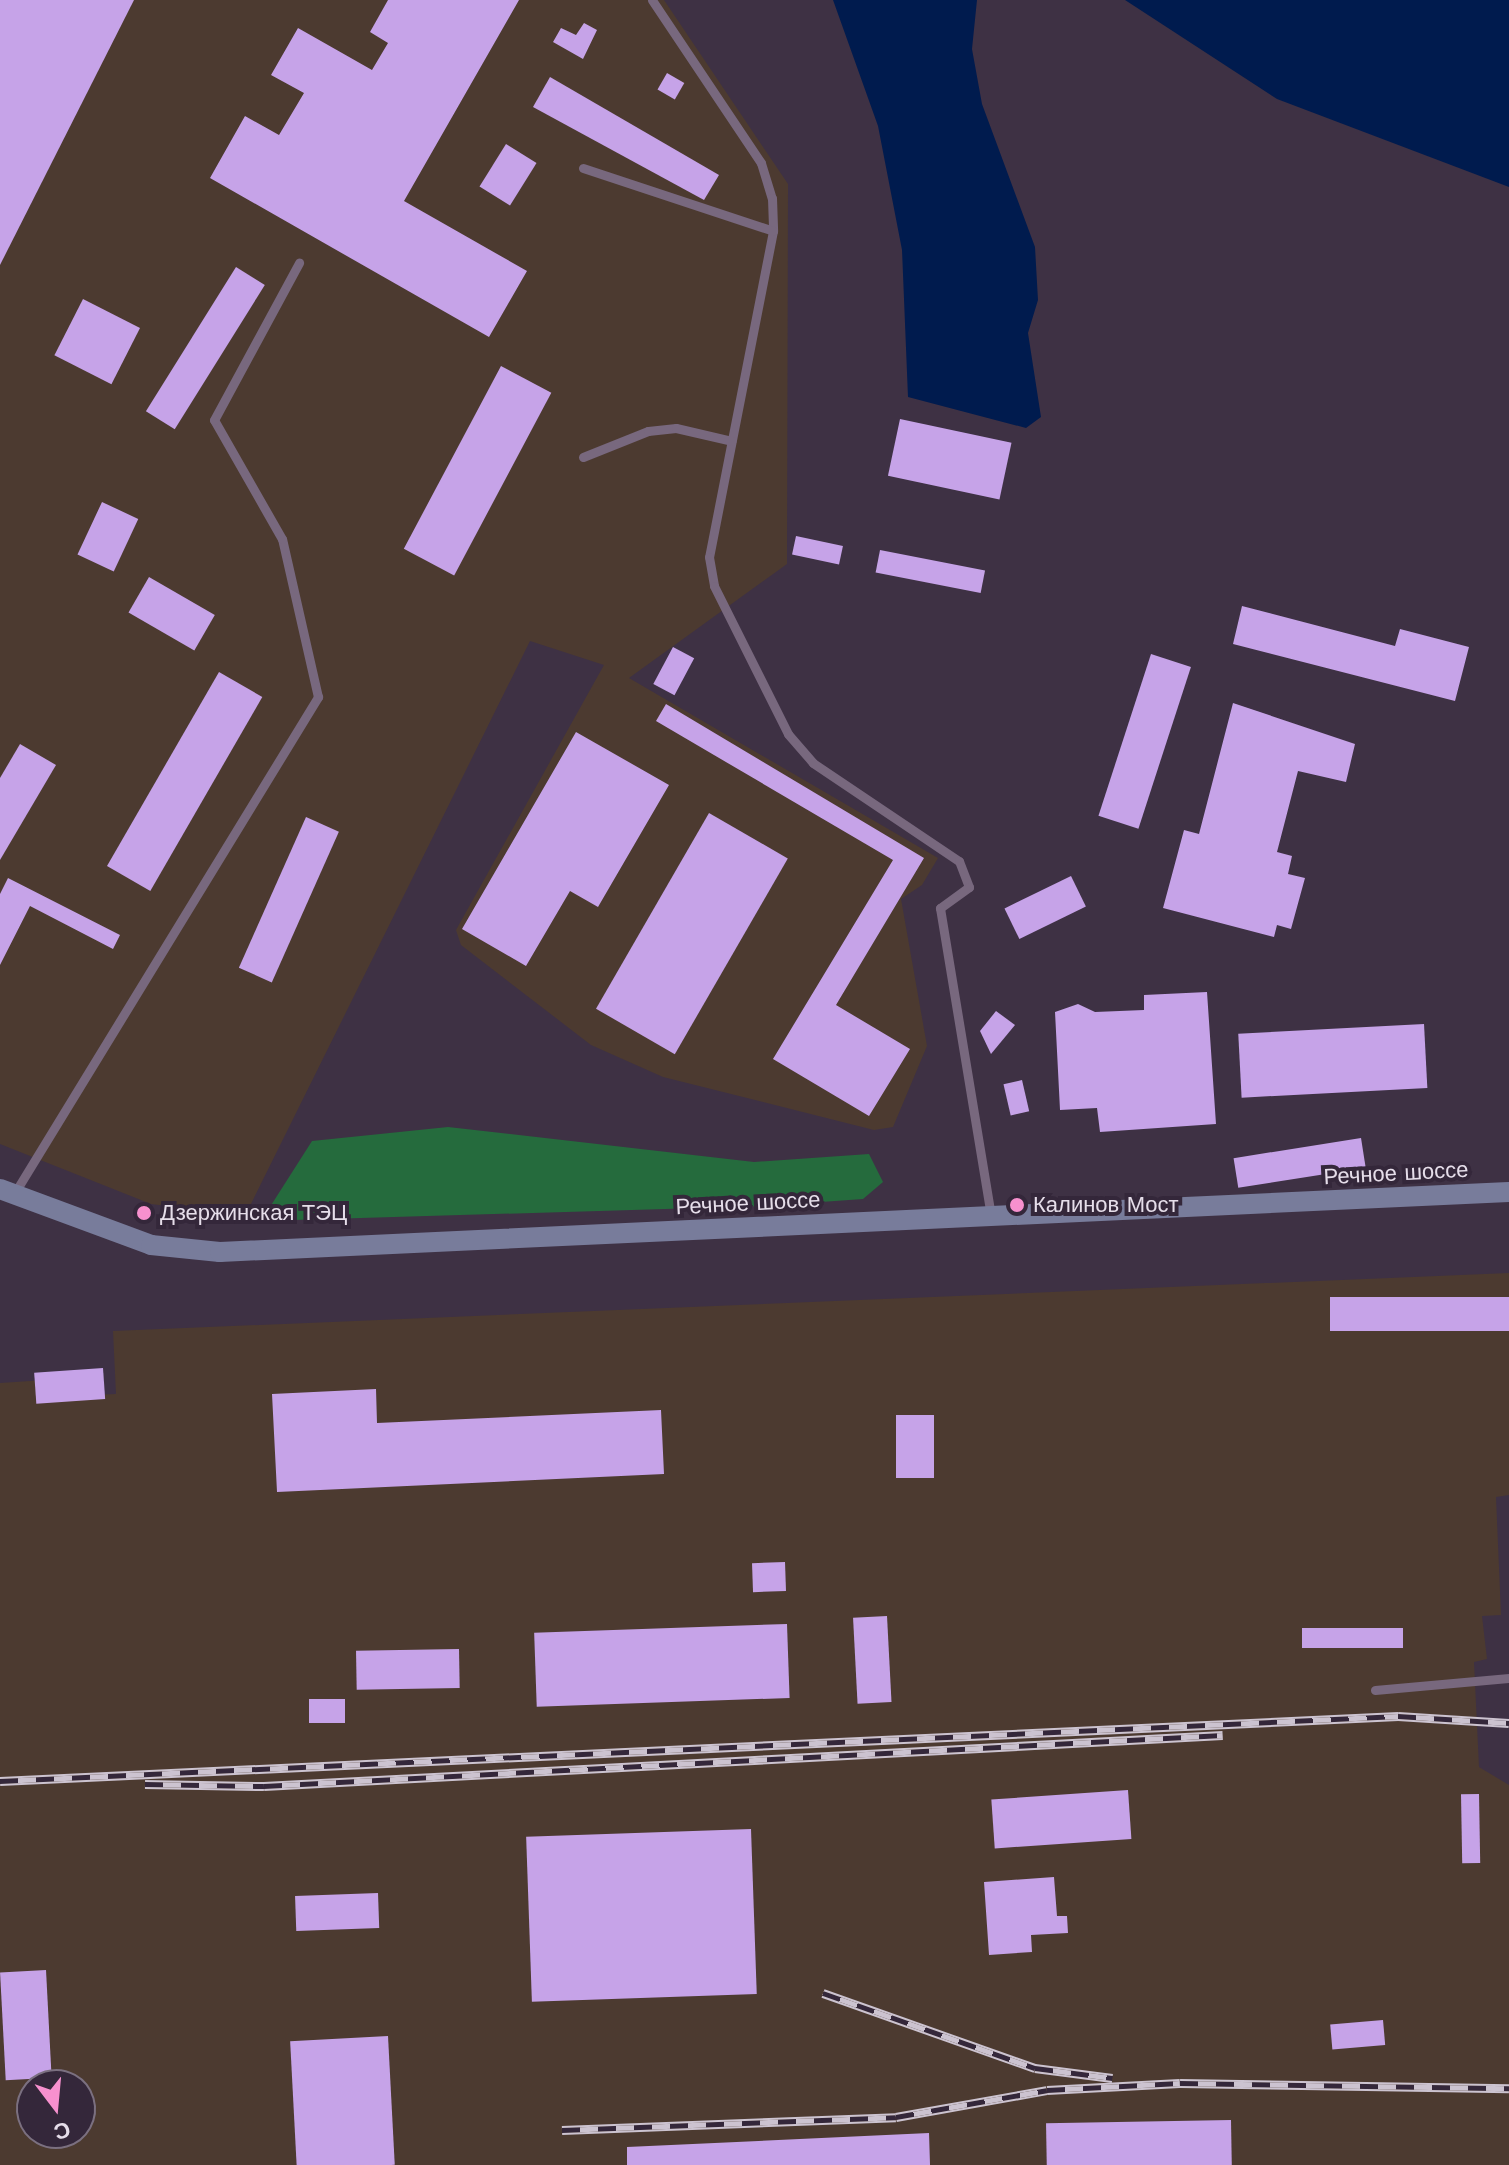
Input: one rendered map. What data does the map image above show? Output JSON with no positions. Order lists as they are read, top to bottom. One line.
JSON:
{"streets":{"street":["Речное шоссе"]},"places":["Калинов Мост","Дзержинская ТЭЦ"],"north":"bottom"}
